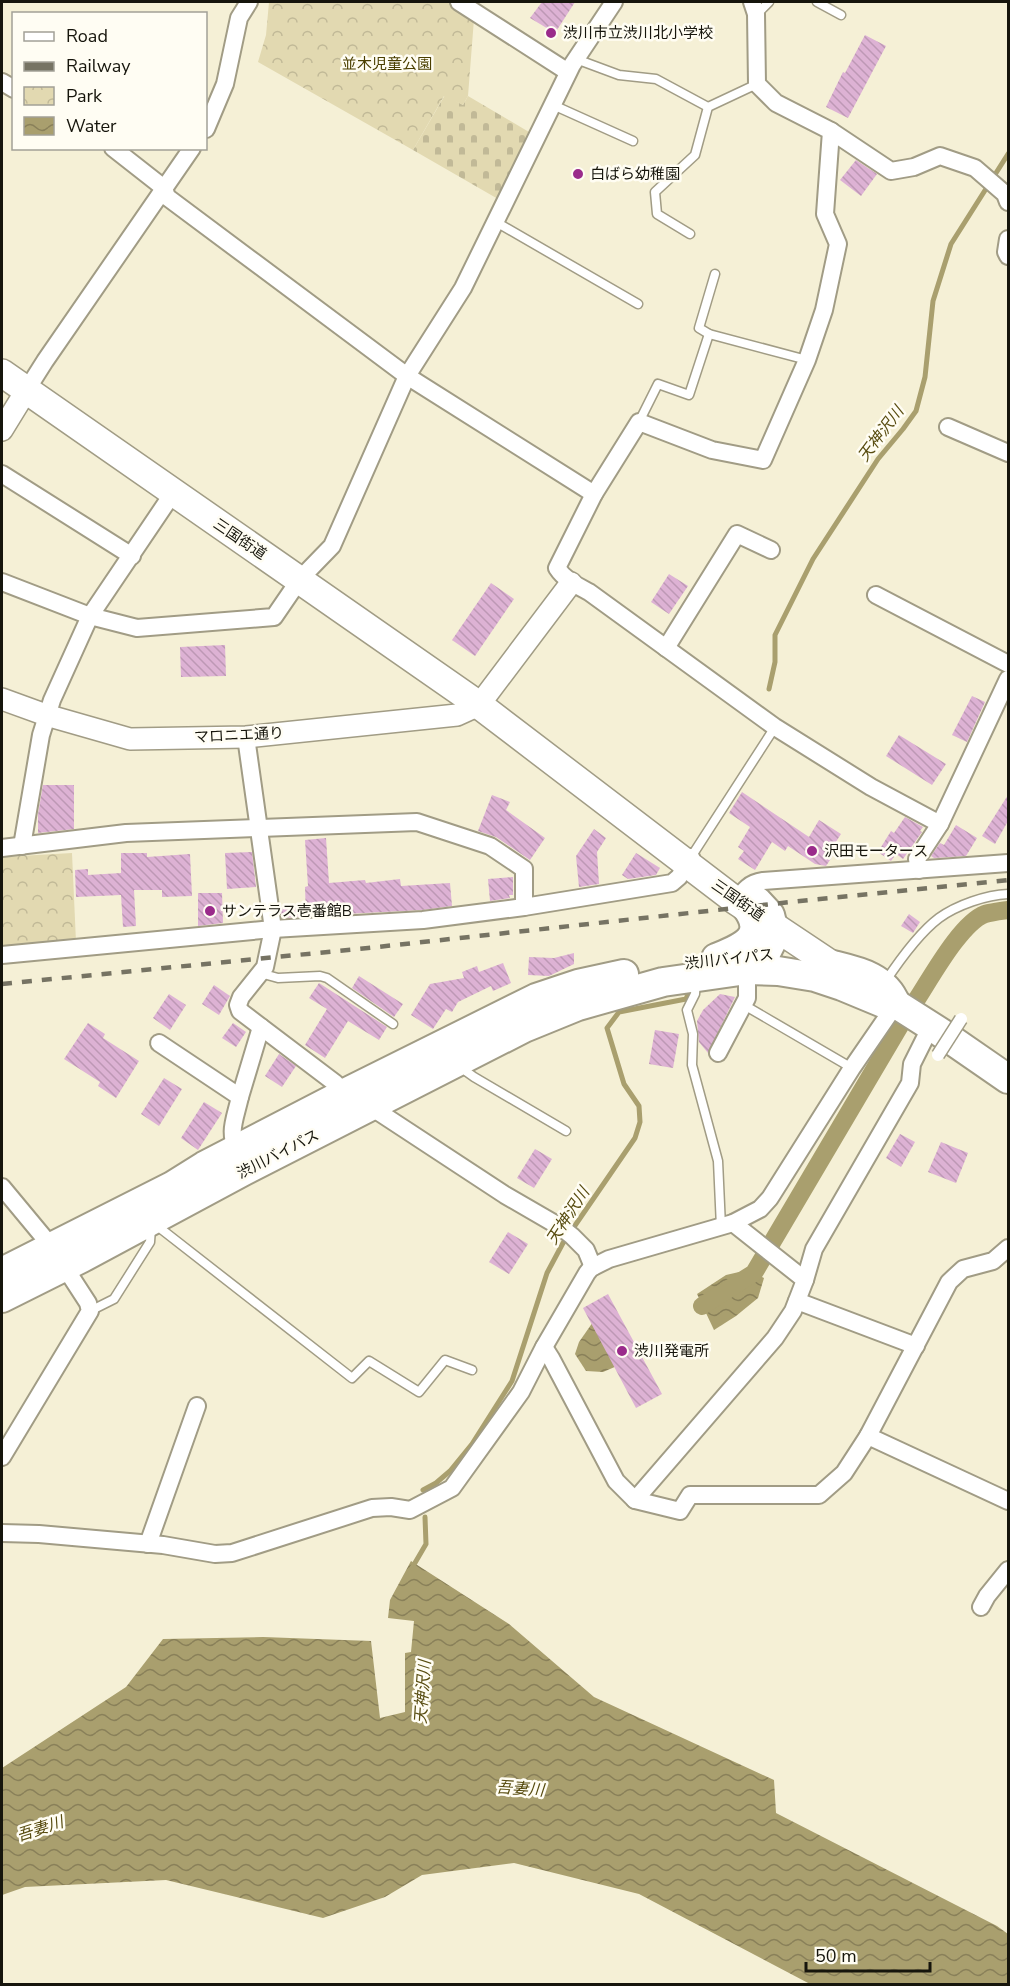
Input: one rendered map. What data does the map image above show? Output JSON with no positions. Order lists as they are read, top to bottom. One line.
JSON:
{"streets":{"highway":["三国街道","渋川バイパス"],"street":["マロニエ通り"]},"crossings":[["三国街道","マロニエ通り"],["三国街道","渋川バイパス"]],"water":["天神沢川","吾妻川"],"parks":["並木児童公園"],"places":["渋川市立渋川北小学校","白ばら幼稚園","沢田モータース","サンテラス壱番館B","渋川発電所"],"legend":["Road","Railway","Park","Water"],"scale_bar":"50 m"}
